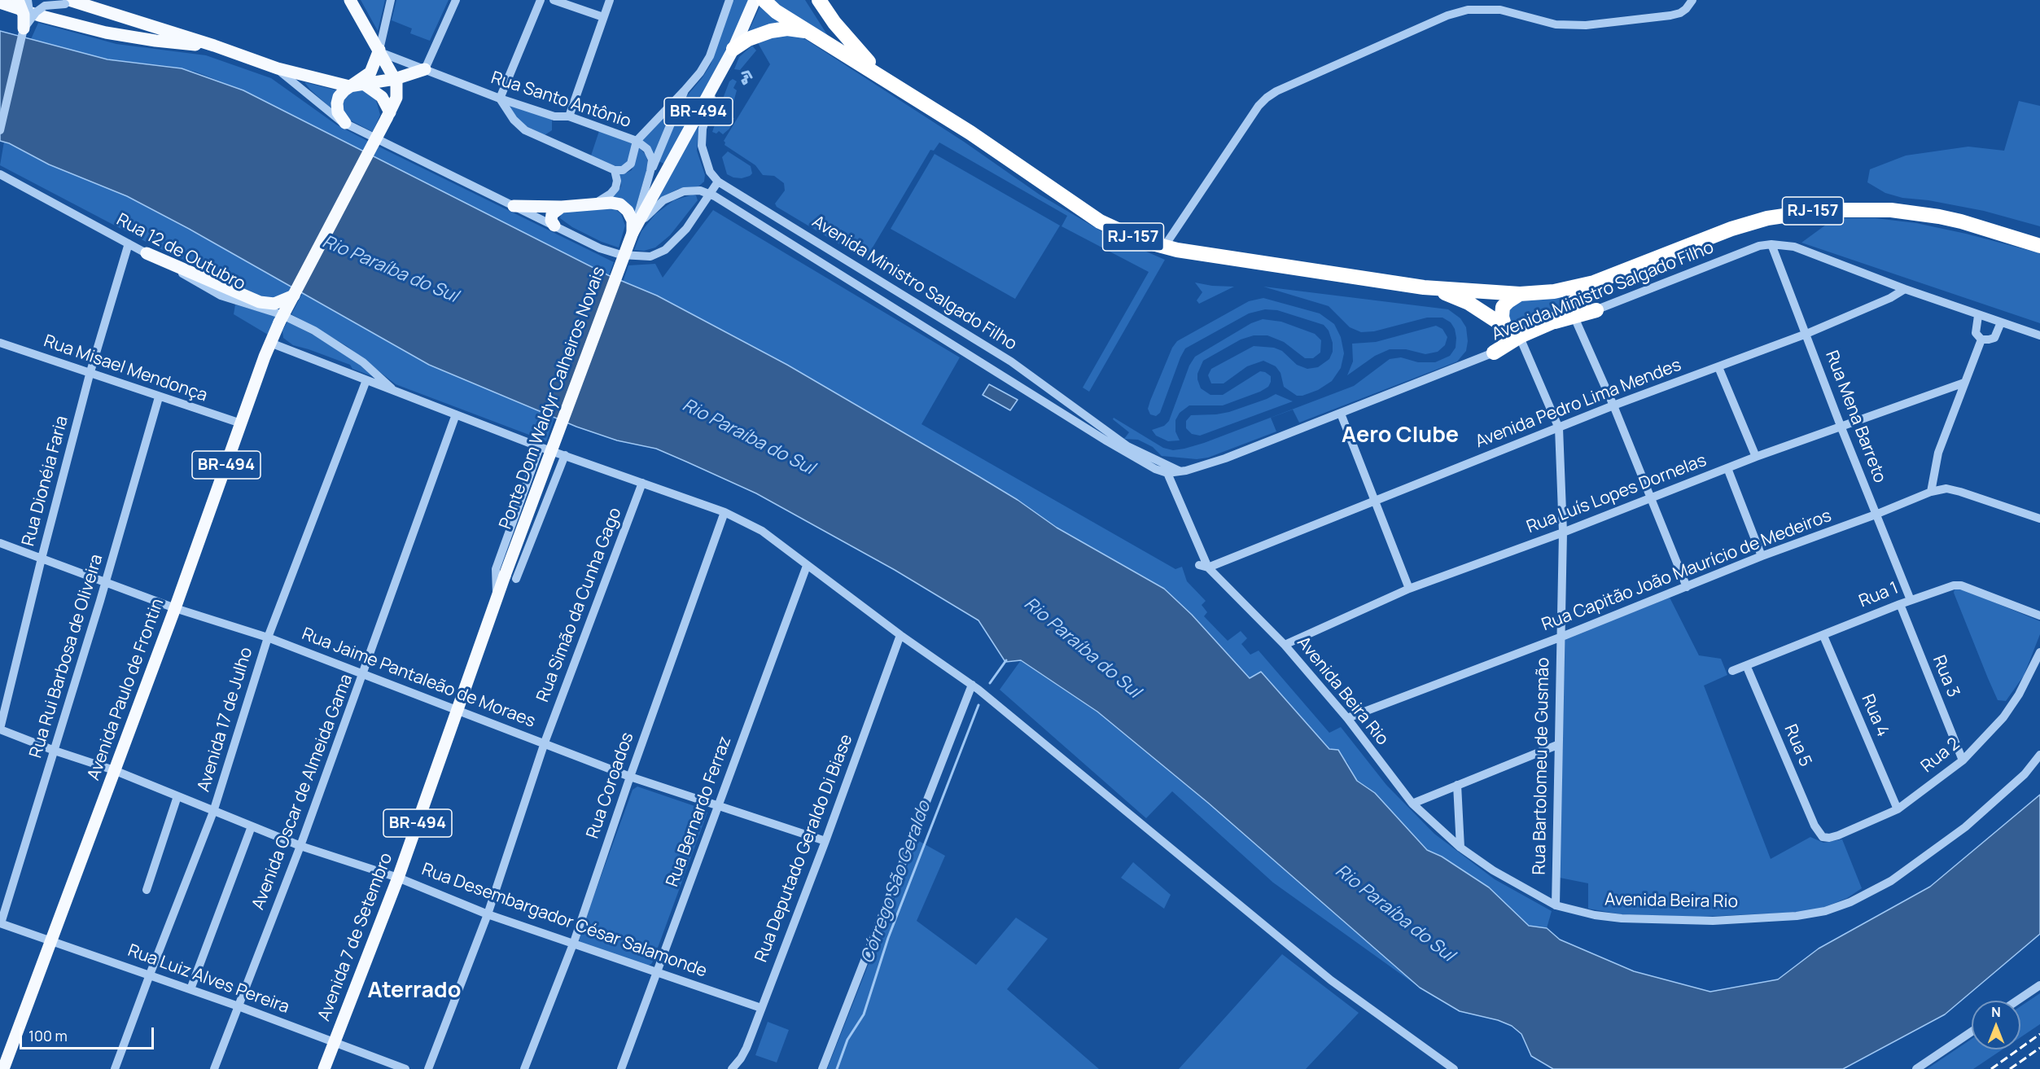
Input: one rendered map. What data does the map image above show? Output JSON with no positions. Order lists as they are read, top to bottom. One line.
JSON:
{"streets":{"highway":["RJ-157"],"main road":["BR-494","Ponte Dom Waldyr Calheiros Novais","Avenida Paulo de Frontin","Avenida 7 de Setembro"],"street":["Rua Santo Antônio","Rua 12 de Outubro","Avenida Ministro Salgado Filho","Rua Misael Mendonça","Avenida Pedro Lima Mendes","Rua Mena Barreto","Rua Dionéia Faria","Rua Luís Lopes Dornelas","Rua Capitão João Maurício de Medeiros","Rua 1","Rua Simão da Cunha Gago","Rua Rui Barbosa de Oliveira","Rua 3","Rua Jaime Pantaleão de Moraes","Avenida Beira Rio","Rua 4","Avenida 17 de Julho","Rua 5","Rua 2","Rua Bartolomeu de Gusmão","Rua Coroados","Avenida Oscar de Almeida Gama","Rua Bernardo Ferraz","Rua Deputado Geraldo Di Biase","Rua Desembargador César Salamonde","Rua Luiz Alves Pereira"]},"crossings":[["Rua Santo Antônio","BR-494"],["Rua Santo Antônio","Avenida Ministro Salgado Filho"],["Rua Santo Antônio","Ponte Dom Waldyr Calheiros Novais"],["BR-494","Avenida Ministro Salgado Filho"],["BR-494","Ponte Dom Waldyr Calheiros Novais"],["Rua 12 de Outubro","Rua Dionéia Faria"],["Avenida Ministro Salgado Filho","Ponte Dom Waldyr Calheiros Novais"],["Avenida Ministro Salgado Filho","Avenida Pedro Lima Mendes"],["Avenida Ministro Salgado Filho","Rua Mena Barreto"],["Avenida Ministro Salgado Filho","Avenida Beira Rio"],["Avenida Ministro Salgado Filho","Rua Bartolomeu de Gusmão"],["Rua Misael Mendonça","Rua Dionéia Faria"],["Rua Misael Mendonça","Rua Rui Barbosa de Oliveira"],["Rua Misael Mendonça","Avenida Paulo de Frontin"],["Ponte Dom Waldyr Calheiros Novais","Avenida 7 de Setembro"],["Avenida Pedro Lima Mendes","Rua Mena Barreto"],["Avenida Pedro Lima Mendes","Avenida Beira Rio"],["Avenida Pedro Lima Mendes","Rua Bartolomeu de Gusmão"],["Rua Mena Barreto","Rua Luís Lopes Dornelas"],["Rua Mena Barreto","Rua Capitão João Maurício de Medeiros"],["Rua Mena Barreto","Rua 1"],["Rua Dionéia Faria","Rua Jaime Pantaleão de Moraes"],["Rua Dionéia Faria","Rua Desembargador César Salamonde"],["Rua Luís Lopes Dornelas","Avenida Beira Rio"],["Rua Luís Lopes Dornelas","Rua Bartolomeu de Gusmão"],["Rua Capitão João Maurício de Medeiros","Avenida Beira Rio"],["Rua Capitão João Maurício de Medeiros","Rua Bartolomeu de Gusmão"],["Rua 1","Rua 3"],["Rua 1","Rua 4"],["Rua 1","Rua 5"],["Rua Simão da Cunha Gago","Rua Jaime Pantaleão de Moraes"],["Rua Simão da Cunha Gago","Rua Desembargador César Salamonde"],["Rua Rui Barbosa de Oliveira","Rua Jaime Pantaleão de Moraes"],["Rua Rui Barbosa de Oliveira","Rua Desembargador César Salamonde"],["Rua Rui Barbosa de Oliveira","Rua Luiz Alves Pereira"],["Rua 3","Rua 2"],["Rua Jaime Pantaleão de Moraes","Avenida Paulo de Frontin"],["Rua Jaime Pantaleão de Moraes","Avenida 17 de Julho"],["Rua Jaime Pantaleão de Moraes","Rua Coroados"],["Rua Jaime Pantaleão de Moraes","Avenida Oscar de Almeida Gama"],["Rua Jaime Pantaleão de Moraes","Rua Bernardo Ferraz"],["Rua Jaime Pantaleão de Moraes","Rua Deputado Geraldo Di Biase"],["Rua Jaime Pantaleão de Moraes","Avenida 7 de Setembro"],["Avenida Paulo de Frontin","Rua Desembargador César Salamonde"],["Avenida Paulo de Frontin","Rua Luiz Alves Pereira"],["Avenida Beira Rio","Rua Bartolomeu de Gusmão"],["Rua 4","Rua 2"],["Avenida 17 de Julho","Rua Desembargador César Salamonde"],["Avenida 17 de Julho","Rua Luiz Alves Pereira"],["Rua 5","Rua 2"],["Rua Coroados","Rua Desembargador César Salamonde"],["Avenida Oscar de Almeida Gama","Rua Desembargador César Salamonde"],["Avenida Oscar de Almeida Gama","Rua Luiz Alves Pereira"],["Rua Bernardo Ferraz","Rua Desembargador César Salamonde"],["Rua Deputado Geraldo Di Biase","Rua Desembargador César Salamonde"],["Rua Desembargador César Salamonde","Avenida 7 de Setembro"],["Avenida 7 de Setembro","Rua Luiz Alves Pereira"]],"districts":["Aero Clube","Aterrado"],"water":["Rio Paraíba do Sul","Córrego São Geraldo"],"scale_bar":"100 m","north":"top"}
